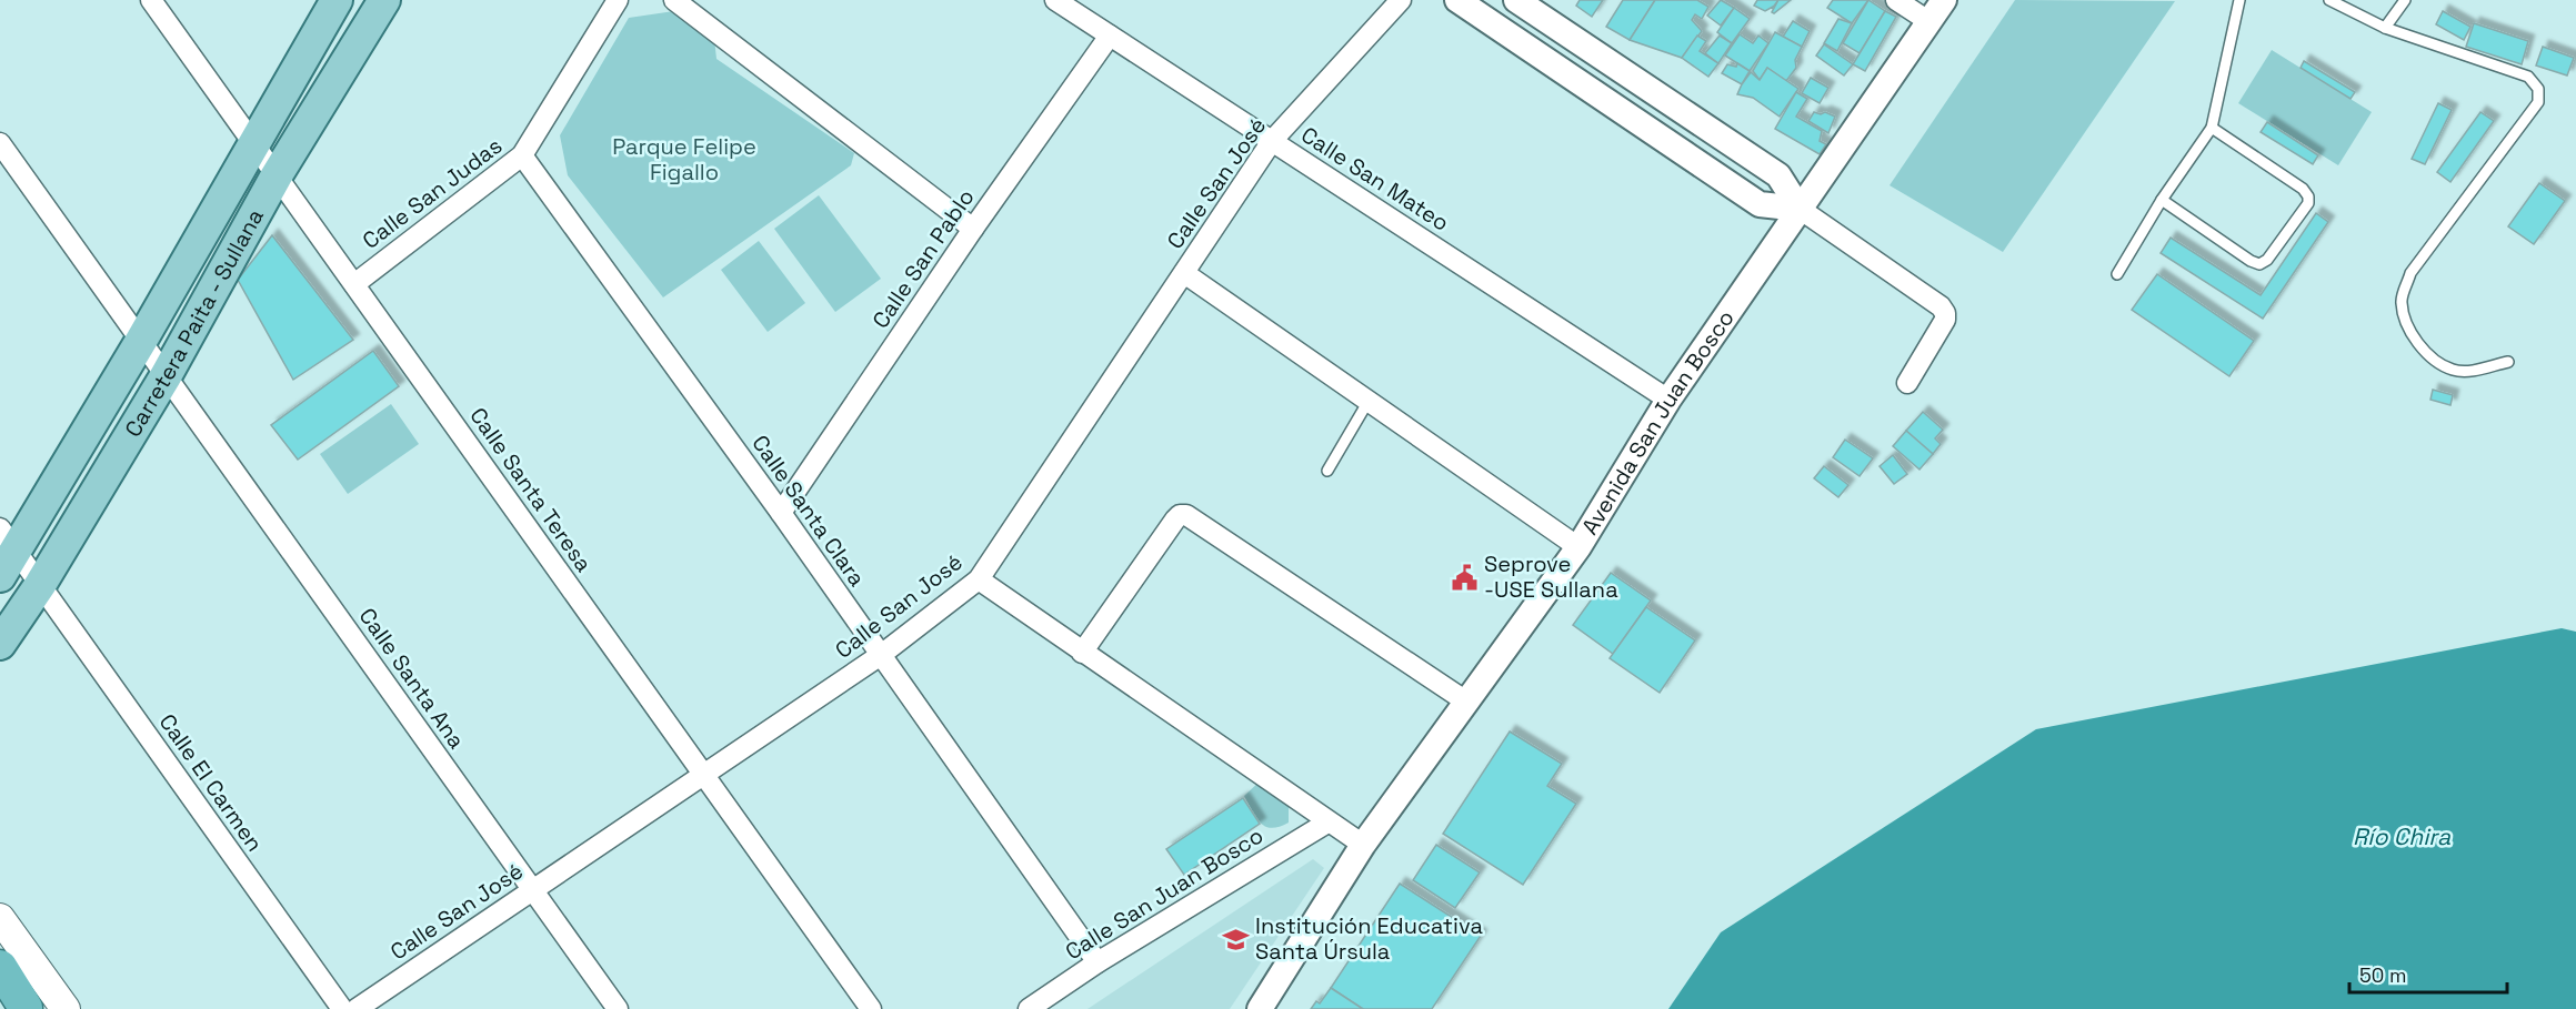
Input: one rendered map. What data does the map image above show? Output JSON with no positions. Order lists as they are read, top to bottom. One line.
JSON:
{"streets":{"main road":["Carretera Paita - Sullana"],"street":["Calle San Mateo","Calle San José","Calle San Judas","Calle San Pablo","Avenida San Juan Bosco","Calle Santa Teresa","Calle Santa Clara","Calle Santa Ana","Calle El Carmen","Calle San Juan Bosco"]},"crossings":[["Calle San Mateo","Calle San José"],["Calle San Mateo","Calle San Pablo"],["Calle San Mateo","Avenida San Juan Bosco"],["Calle San José","Calle Santa Teresa"],["Calle San José","Calle Santa Clara"],["Calle San José","Calle Santa Ana"],["Calle San Judas","Calle Santa Teresa"],["Calle San Judas","Calle Santa Clara"],["Calle San Pablo","Calle Santa Clara"],["Carretera Paita - Sullana","Calle Santa Teresa"],["Carretera Paita - Sullana","Calle Santa Ana"],["Carretera Paita - Sullana","Calle El Carmen"],["Calle Santa Clara","Calle San Juan Bosco"]],"water":["Río Chira"],"parks":["Parque Felipe Figallo"],"places":{"public building":["Seprove -USE Sullana"],"school or university":["Institución Educativa Santa Úrsula"]},"scale_bar":"50 m"}
